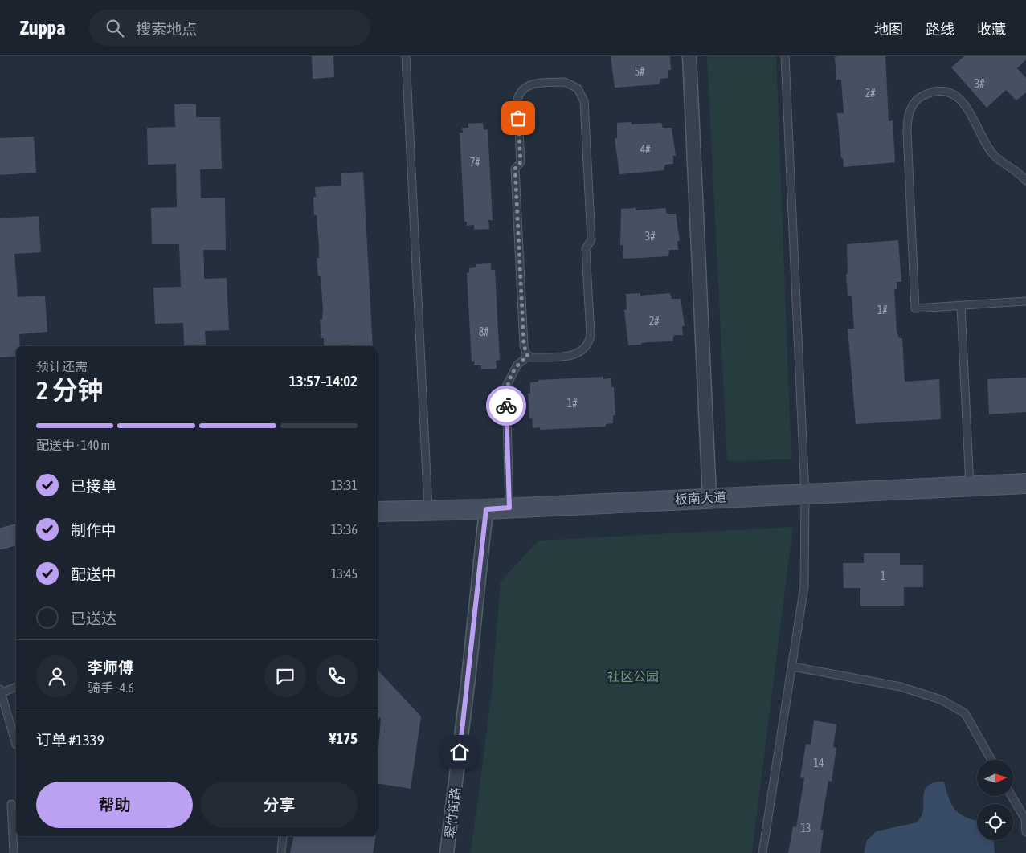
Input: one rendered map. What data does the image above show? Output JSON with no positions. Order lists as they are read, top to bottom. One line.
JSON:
{"streets":{"main road":["板南大道"],"street":["翠竹街路"]},"crossings":[["板南大道","翠竹街路"]],"parks":["社区公园"],"house_numbers":["5#","3#","2#","4#","7#","3#","1#","2#","8#","1#","1","14","13"],"north":"right","page":{"header":"Zuppa","search":"搜索地点","nav":["地图","路线","收藏"],"heading":["2 分钟","预计还需","13:57–14:02"],"panel":["李师傅","骑手 · 4.6","订单 #1339","¥175"],"bar":"配送中 · 140 m","list":[["已接单","13:31"],["制作中","13:36"],["配送中","13:45"],"已送达"],"buttons":["帮助","分享"]}}
